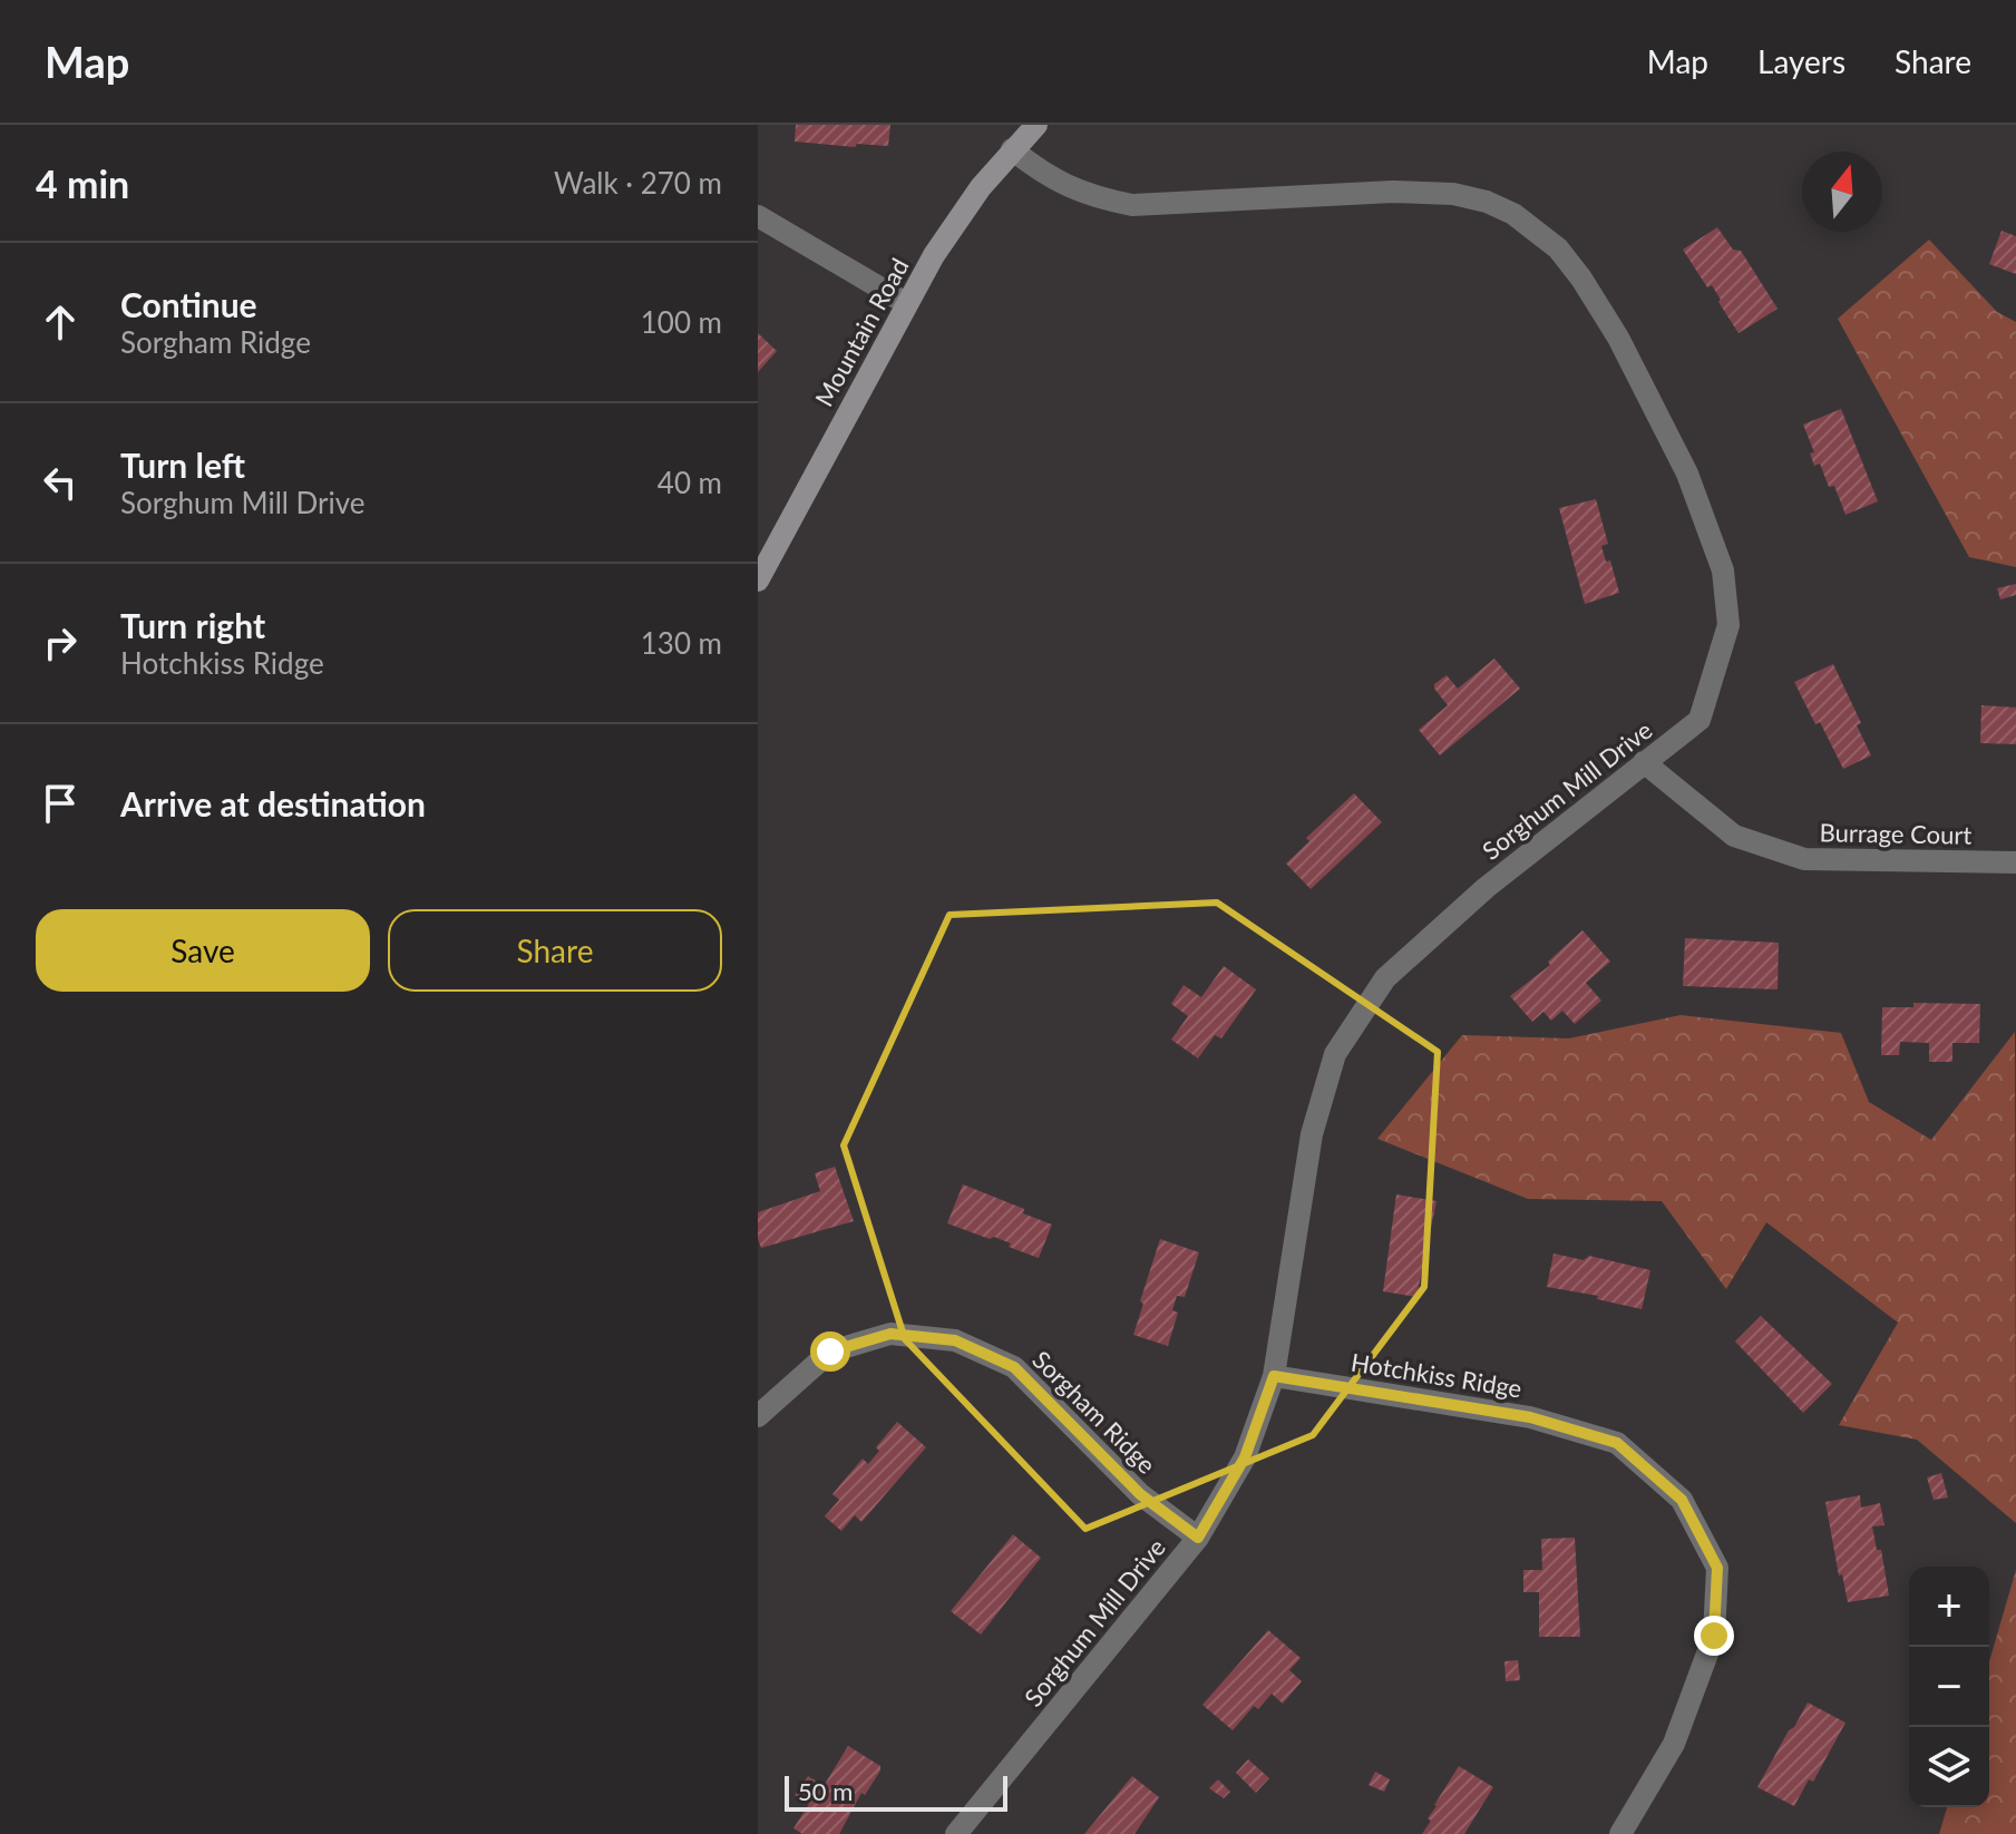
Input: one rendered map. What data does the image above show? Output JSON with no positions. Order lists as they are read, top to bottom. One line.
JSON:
{"streets":{"main road":["Mountain Road"],"street":["Sorghum Mill Drive","Burrage Court","Hotchkiss Ridge","Sorgham Ridge"]},"crossings":[["Mountain Road","Sorghum Mill Drive"],["Sorghum Mill Drive","Burrage Court"],["Sorghum Mill Drive","Hotchkiss Ridge"],["Sorghum Mill Drive","Sorgham Ridge"]],"scale_bar":"50 m","north":"top","page":{"header":"Map","nav":["Map","Layers","Share"],"heading":["4 min","Walk · 270 m"],"list":[["Continue","Sorgham Ridge","100 m"],["Turn left","Sorghum Mill Drive","40 m"],["Turn right","Hotchkiss Ridge","130 m"],"Arrive at destination"],"buttons":["Save","Share"],"map_buttons":["+","−"],"scale":"50 m"}}
